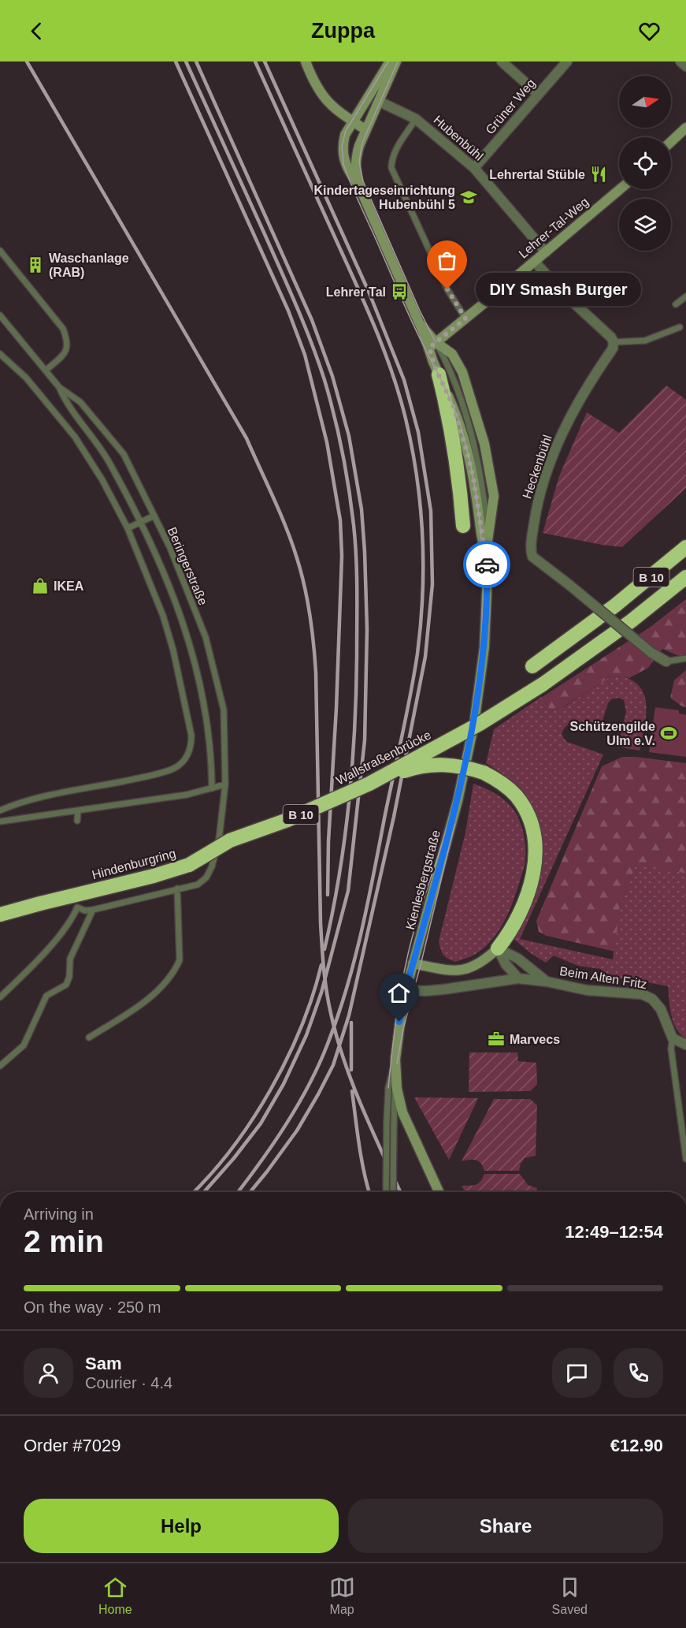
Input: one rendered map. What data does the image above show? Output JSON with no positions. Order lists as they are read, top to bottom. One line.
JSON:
{"streets":{"highway":["B 10","Wallstraßenbrücke","Hindenburgring"],"street":["Grüner Weg","Hubenbühl","Lehrer-Tal-Weg","Heckenbühl","Kienlesbergstraße","Beim Alten Fritz"],"lane":["Beringerstraße"]},"crossings":[["Grüner Weg","Hubenbühl"],["Hubenbühl","Lehrer-Tal-Weg"],["Lehrer-Tal-Weg","Kienlesbergstraße"],["Wallstraßenbrücke","Hindenburgring"],["Kienlesbergstraße","Beim Alten Fritz"]],"places":{"restaurant":["Lehrertal Stüble"],"school or university":["Kindertageseinrichtung Hubenbühl 5"],"building":["Waschanlage (RAB)"],"other":["DIY Smash Burger"],"bus stop":["Lehrer Tal"],"shop":["IKEA"],"sports":["Schützengilde Ulm e.V."],"office":["Marvecs"]},"north":"right","page":{"header":"Zuppa","bubble":"DIY Smash Burger","heading":["2 min","Arriving in","12:49–12:54"],"panel":["Sam","Courier · 4.4","Order #7029","€12.90"],"bar":"On the way · 250 m","buttons":["Help","Share"],"tabs":["Home","Map","Saved"]}}
